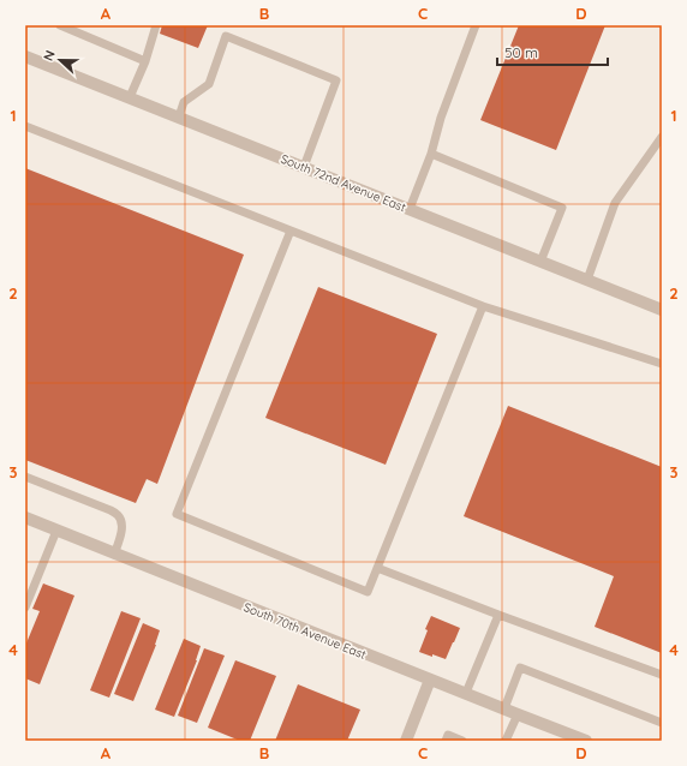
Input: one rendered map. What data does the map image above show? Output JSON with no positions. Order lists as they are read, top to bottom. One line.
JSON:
{"streets":{"street":["South 72nd Avenue East","South 70th Avenue East"]},"scale_bar":"50 m","north":"left","grid":{"columns":["A","B","C","D"],"rows":["1","2","3","4"]}}
